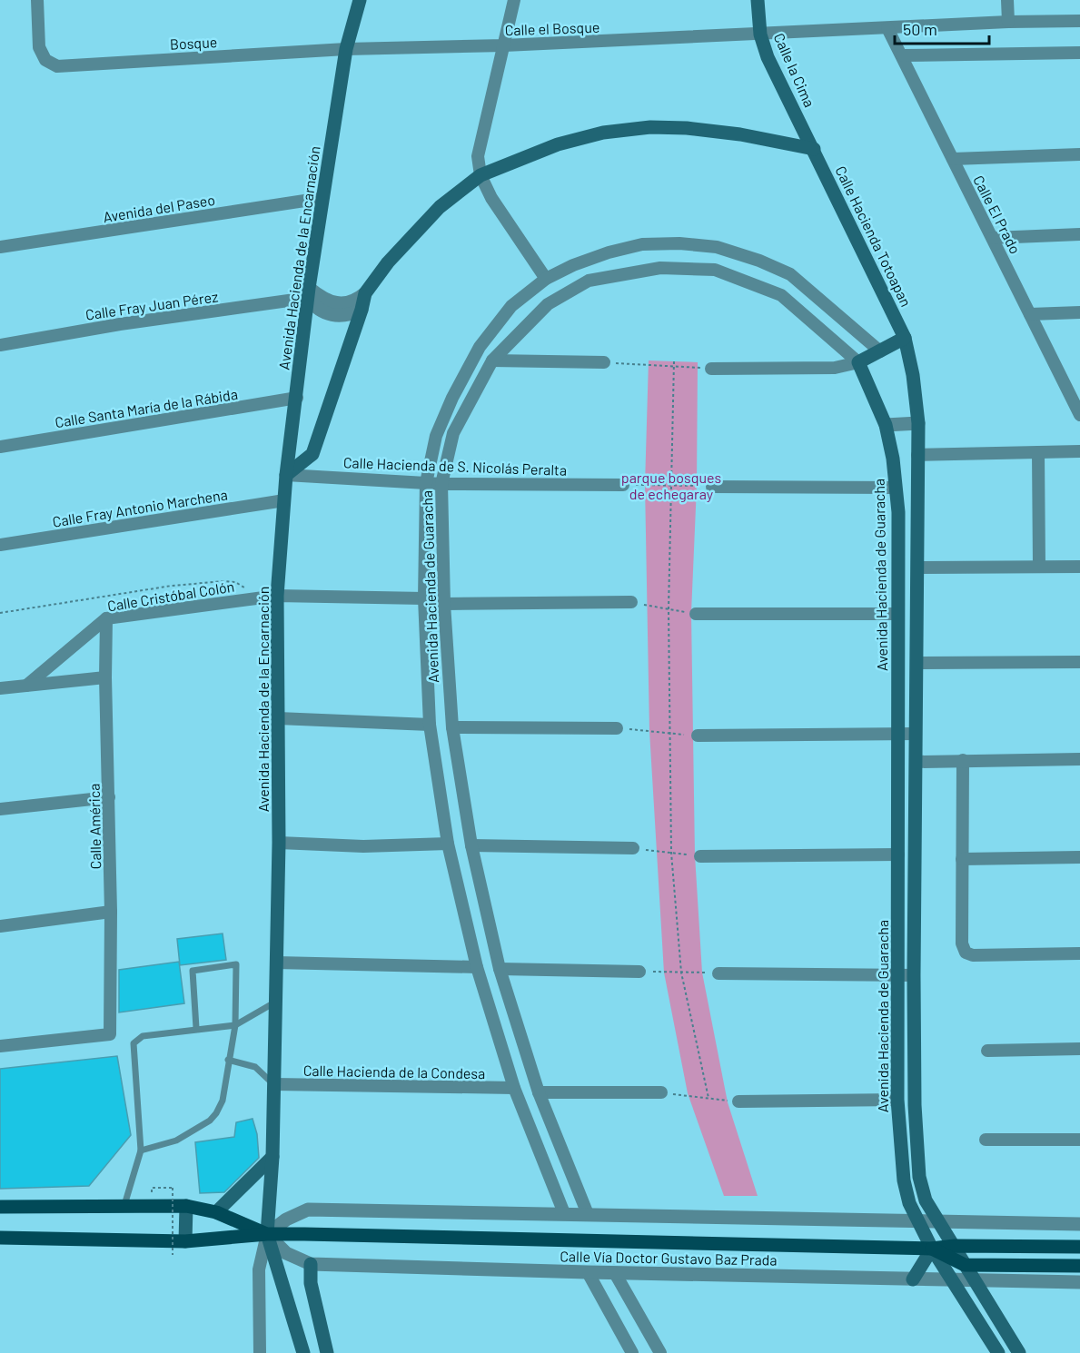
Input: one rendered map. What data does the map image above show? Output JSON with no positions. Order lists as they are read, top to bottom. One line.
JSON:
{"streets":{"main road":["Calle la Cima","Calle Hacienda Totoapan","Avenida Hacienda de la Encarnación","Avenida Hacienda de Guaracha","Calle Vía Doctor Gustavo Baz Prada"],"street":["Calle el Bosque","Bosque","Avenida del Paseo","Calle El Prado","Calle Fray Juan Pérez","Calle Santa María de la Rábida","Calle Hacienda de S. Nicolás Peralta","Calle Fray Antonio Marchena","Calle Cristóbal Colón","Calle América","Calle Hacienda de la Condesa"]},"crossings":[["Calle el Bosque","Bosque"],["Calle el Bosque","Calle la Cima"],["Calle el Bosque","Avenida Hacienda de la Encarnación"],["Bosque","Avenida Hacienda de la Encarnación"],["Calle la Cima","Calle Hacienda Totoapan"],["Avenida del Paseo","Avenida Hacienda de la Encarnación"],["Avenida Hacienda de la Encarnación","Calle Fray Juan Pérez"],["Avenida Hacienda de la Encarnación","Calle Santa María de la Rábida"],["Avenida Hacienda de la Encarnación","Calle Hacienda de S. Nicolás Peralta"],["Avenida Hacienda de la Encarnación","Calle Fray Antonio Marchena"],["Avenida Hacienda de la Encarnación","Calle Cristóbal Colón"],["Avenida Hacienda de la Encarnación","Calle Hacienda de la Condesa"],["Avenida Hacienda de la Encarnación","Calle Vía Doctor Gustavo Baz Prada"],["Calle Hacienda de S. Nicolás Peralta","Avenida Hacienda de Guaracha"],["Avenida Hacienda de Guaracha","Calle Cristóbal Colón"],["Avenida Hacienda de Guaracha","Calle Hacienda de la Condesa"],["Avenida Hacienda de Guaracha","Calle Vía Doctor Gustavo Baz Prada"],["Calle Cristóbal Colón","Calle América"]],"parks":["parque bosques de echegaray"],"scale_bar":"50 m"}
